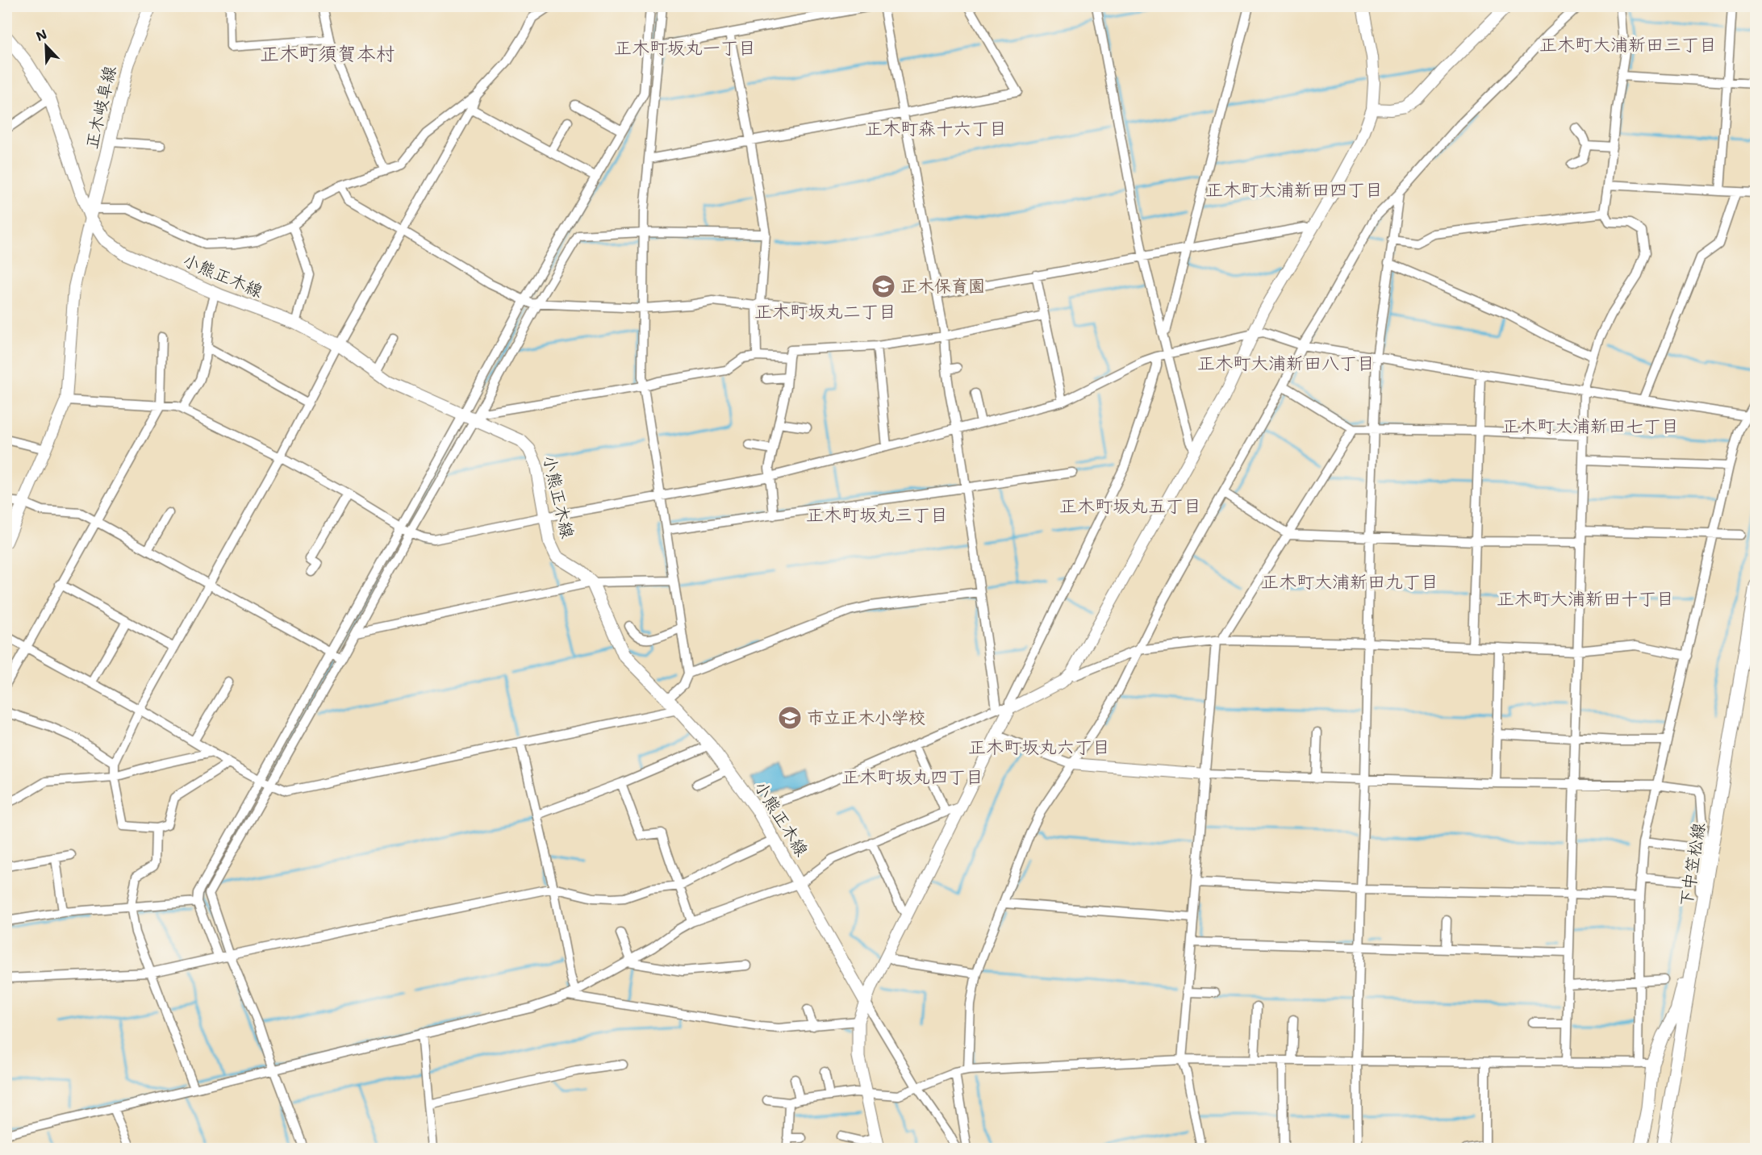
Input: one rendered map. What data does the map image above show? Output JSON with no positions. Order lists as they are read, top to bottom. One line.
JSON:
{"streets":{"main road":["正木岐阜線","小熊正木線","下中笠松線"]},"crossings":[["正木岐阜線","小熊正木線"]],"districts":["正木町大浦新田三丁目","正木町坂丸一丁目","正木町須賀本村","正木町森十六丁目","正木町大浦新田四丁目","正木町坂丸二丁目","正木町大浦新田八丁目","正木町大浦新田七丁目","正木町坂丸五丁目","正木町坂丸三丁目","正木町大浦新田九丁目","正木町大浦新田十丁目","正木町坂丸六丁目","正木町坂丸四丁目"],"places":{"school or university":["正木保育園","市立正木小学校"]},"north":"top left"}
